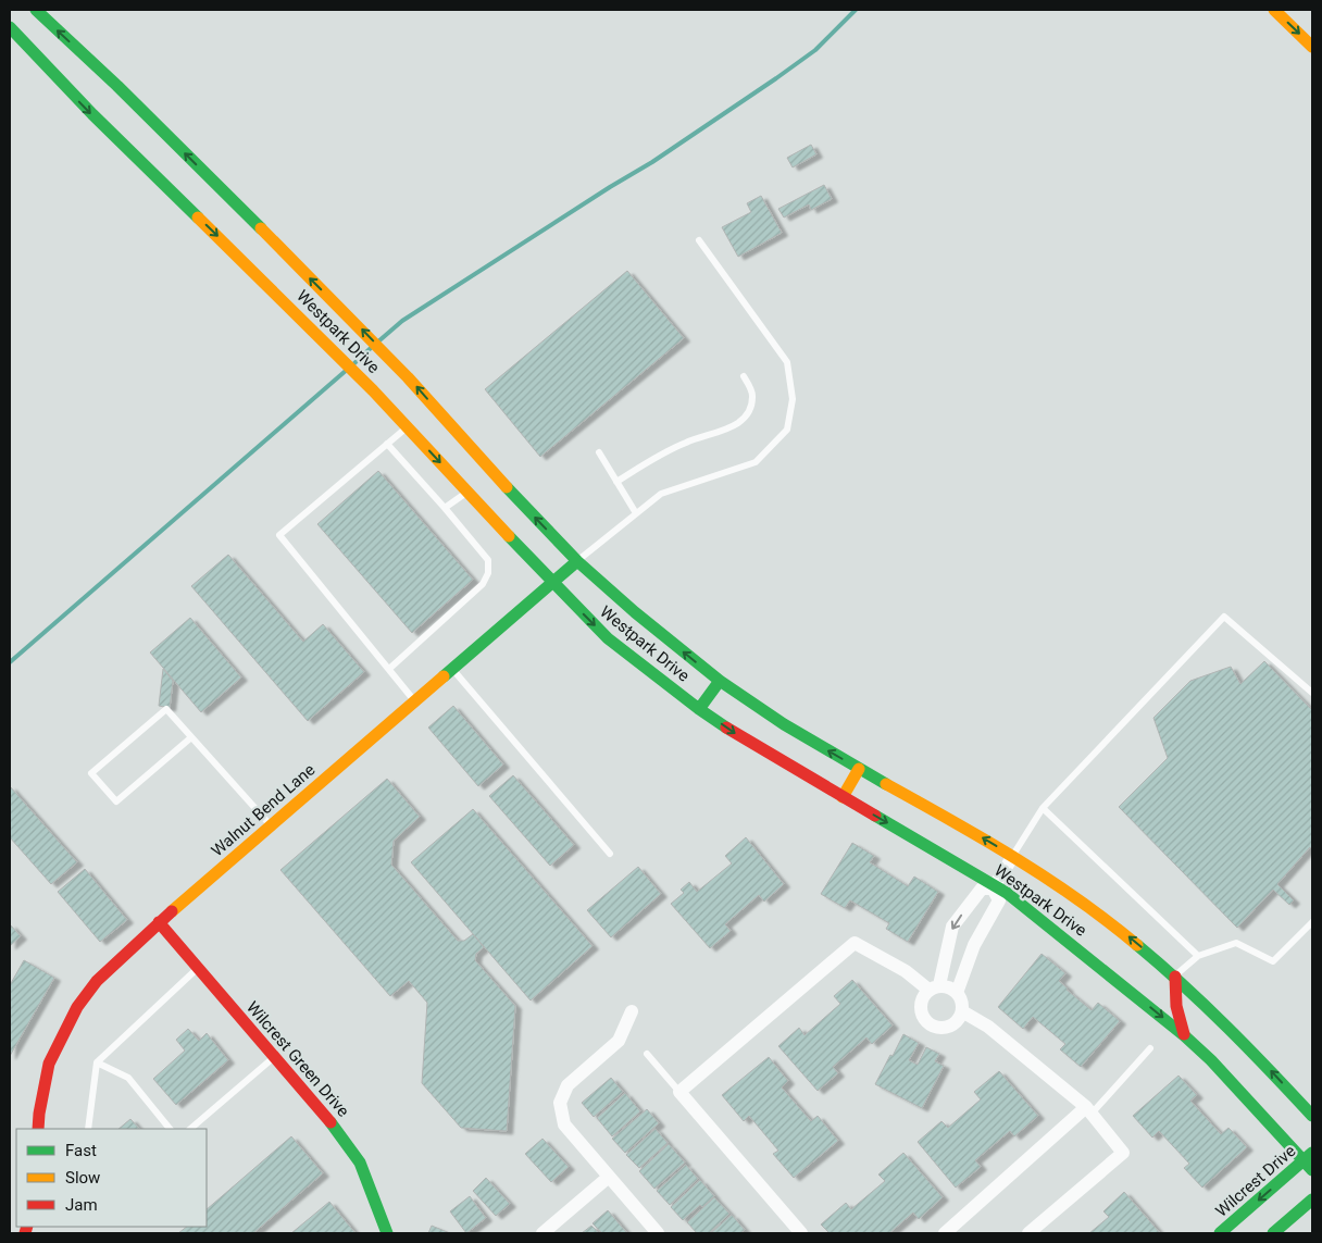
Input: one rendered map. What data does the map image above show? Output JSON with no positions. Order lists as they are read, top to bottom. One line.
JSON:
{"streets":{"main road":["Westpark Drive","Walnut Bend Lane","Wilcrest Green Drive","Wilcrest Drive"]},"crossings":[["Westpark Drive","Walnut Bend Lane"],["Westpark Drive","Wilcrest Drive"],["Walnut Bend Lane","Wilcrest Green Drive"]],"legend":["Fast","Slow","Jam"]}
